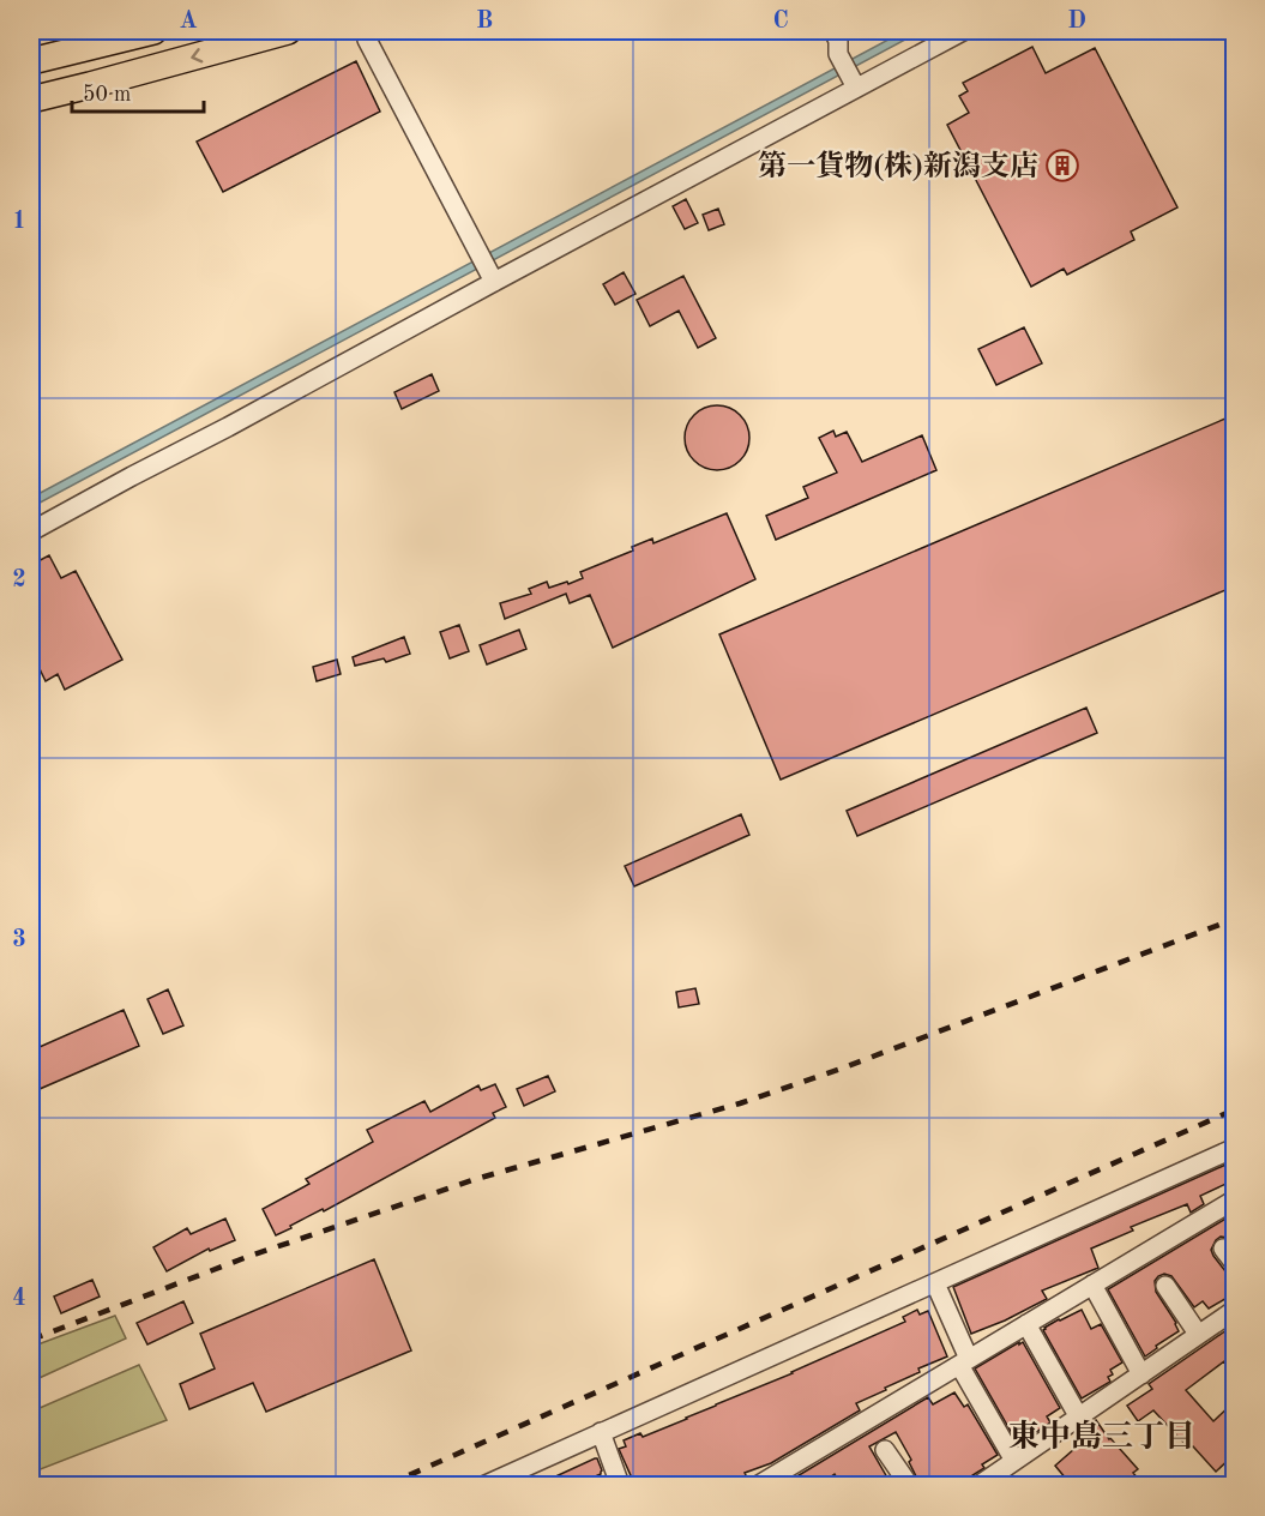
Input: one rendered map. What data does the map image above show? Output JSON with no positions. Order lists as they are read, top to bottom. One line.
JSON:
{"districts":["東中島三丁目"],"places":{"building":["第一貨物(株)新潟支店"]},"scale_bar":"50 m","grid":{"columns":["A","B","C","D"],"rows":["1","2","3","4"]}}
